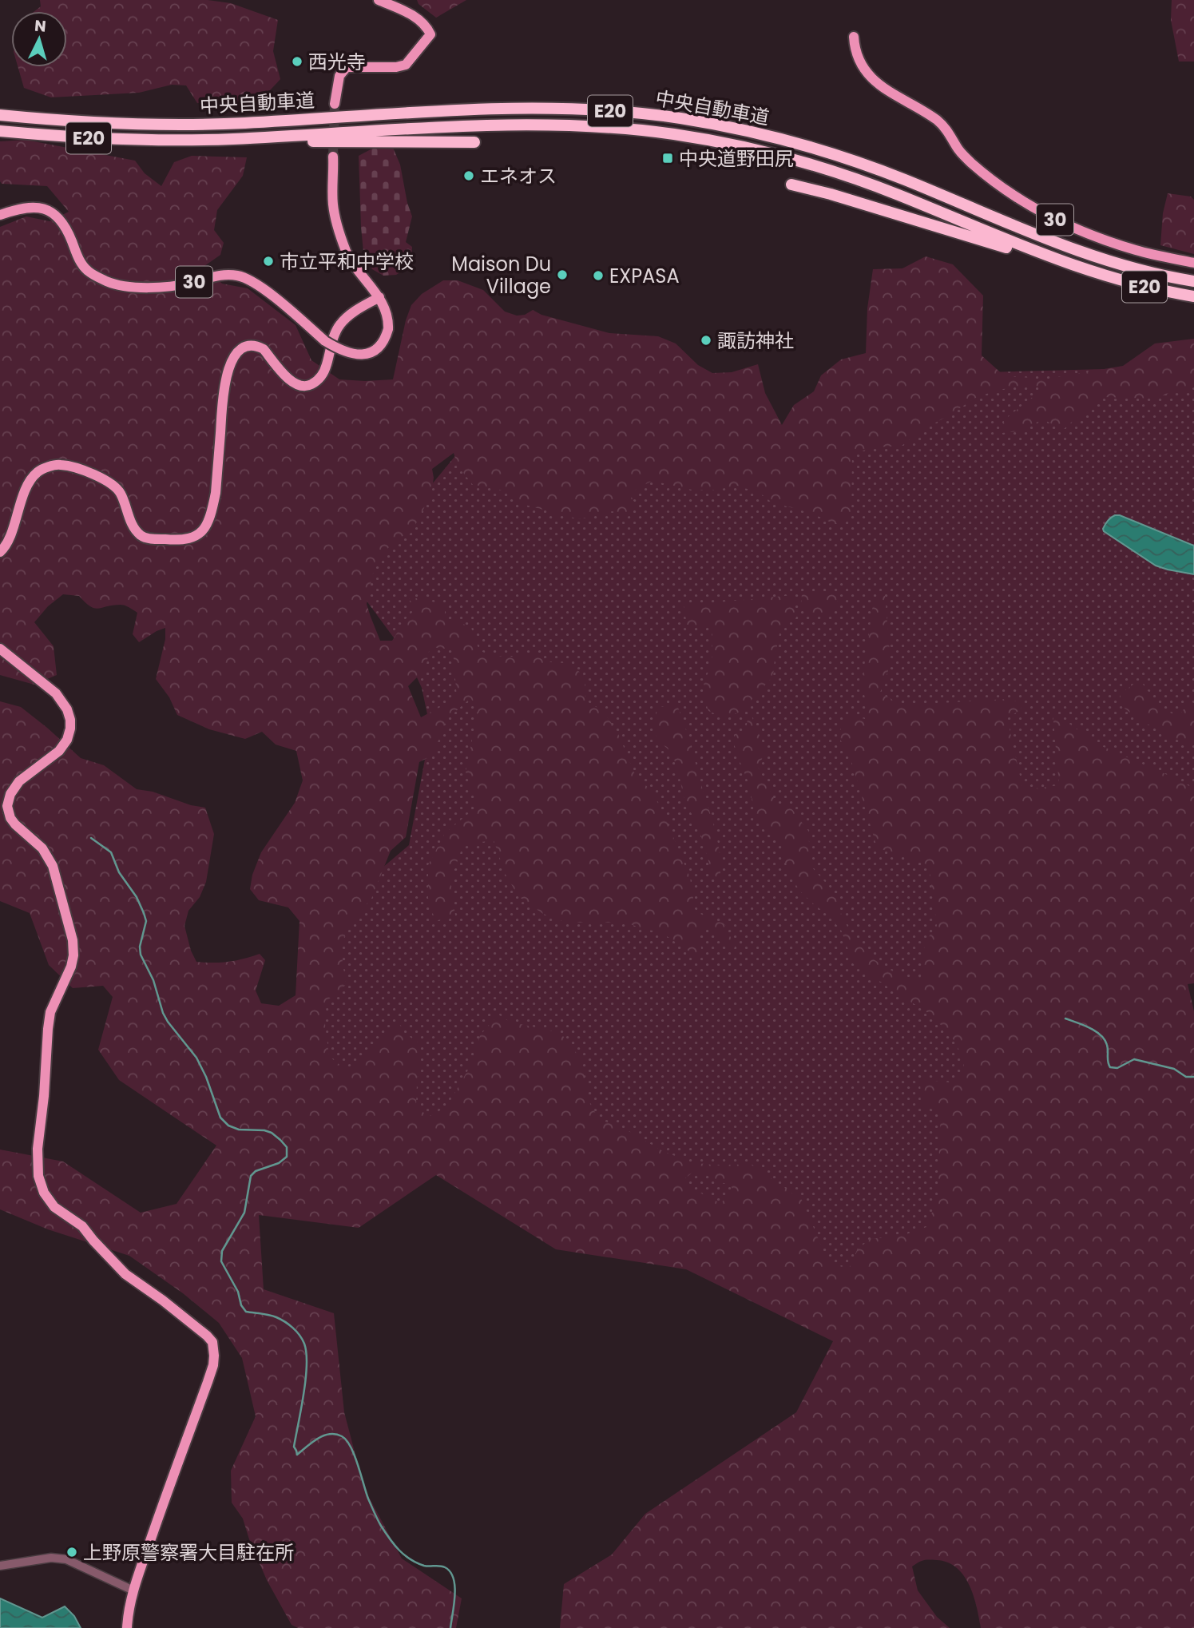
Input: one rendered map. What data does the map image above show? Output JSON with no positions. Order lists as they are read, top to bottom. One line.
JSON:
{"streets":{"highway":["中央自動車道","E20"],"main road":["30"]},"places":{"other":["西光寺","エネオス","市立平和中学校","Maison Du Village","EXPASA","諏訪神社","上野原警察署大目駐在所"],"transit":["中央道野田尻"]},"north":"top"}
